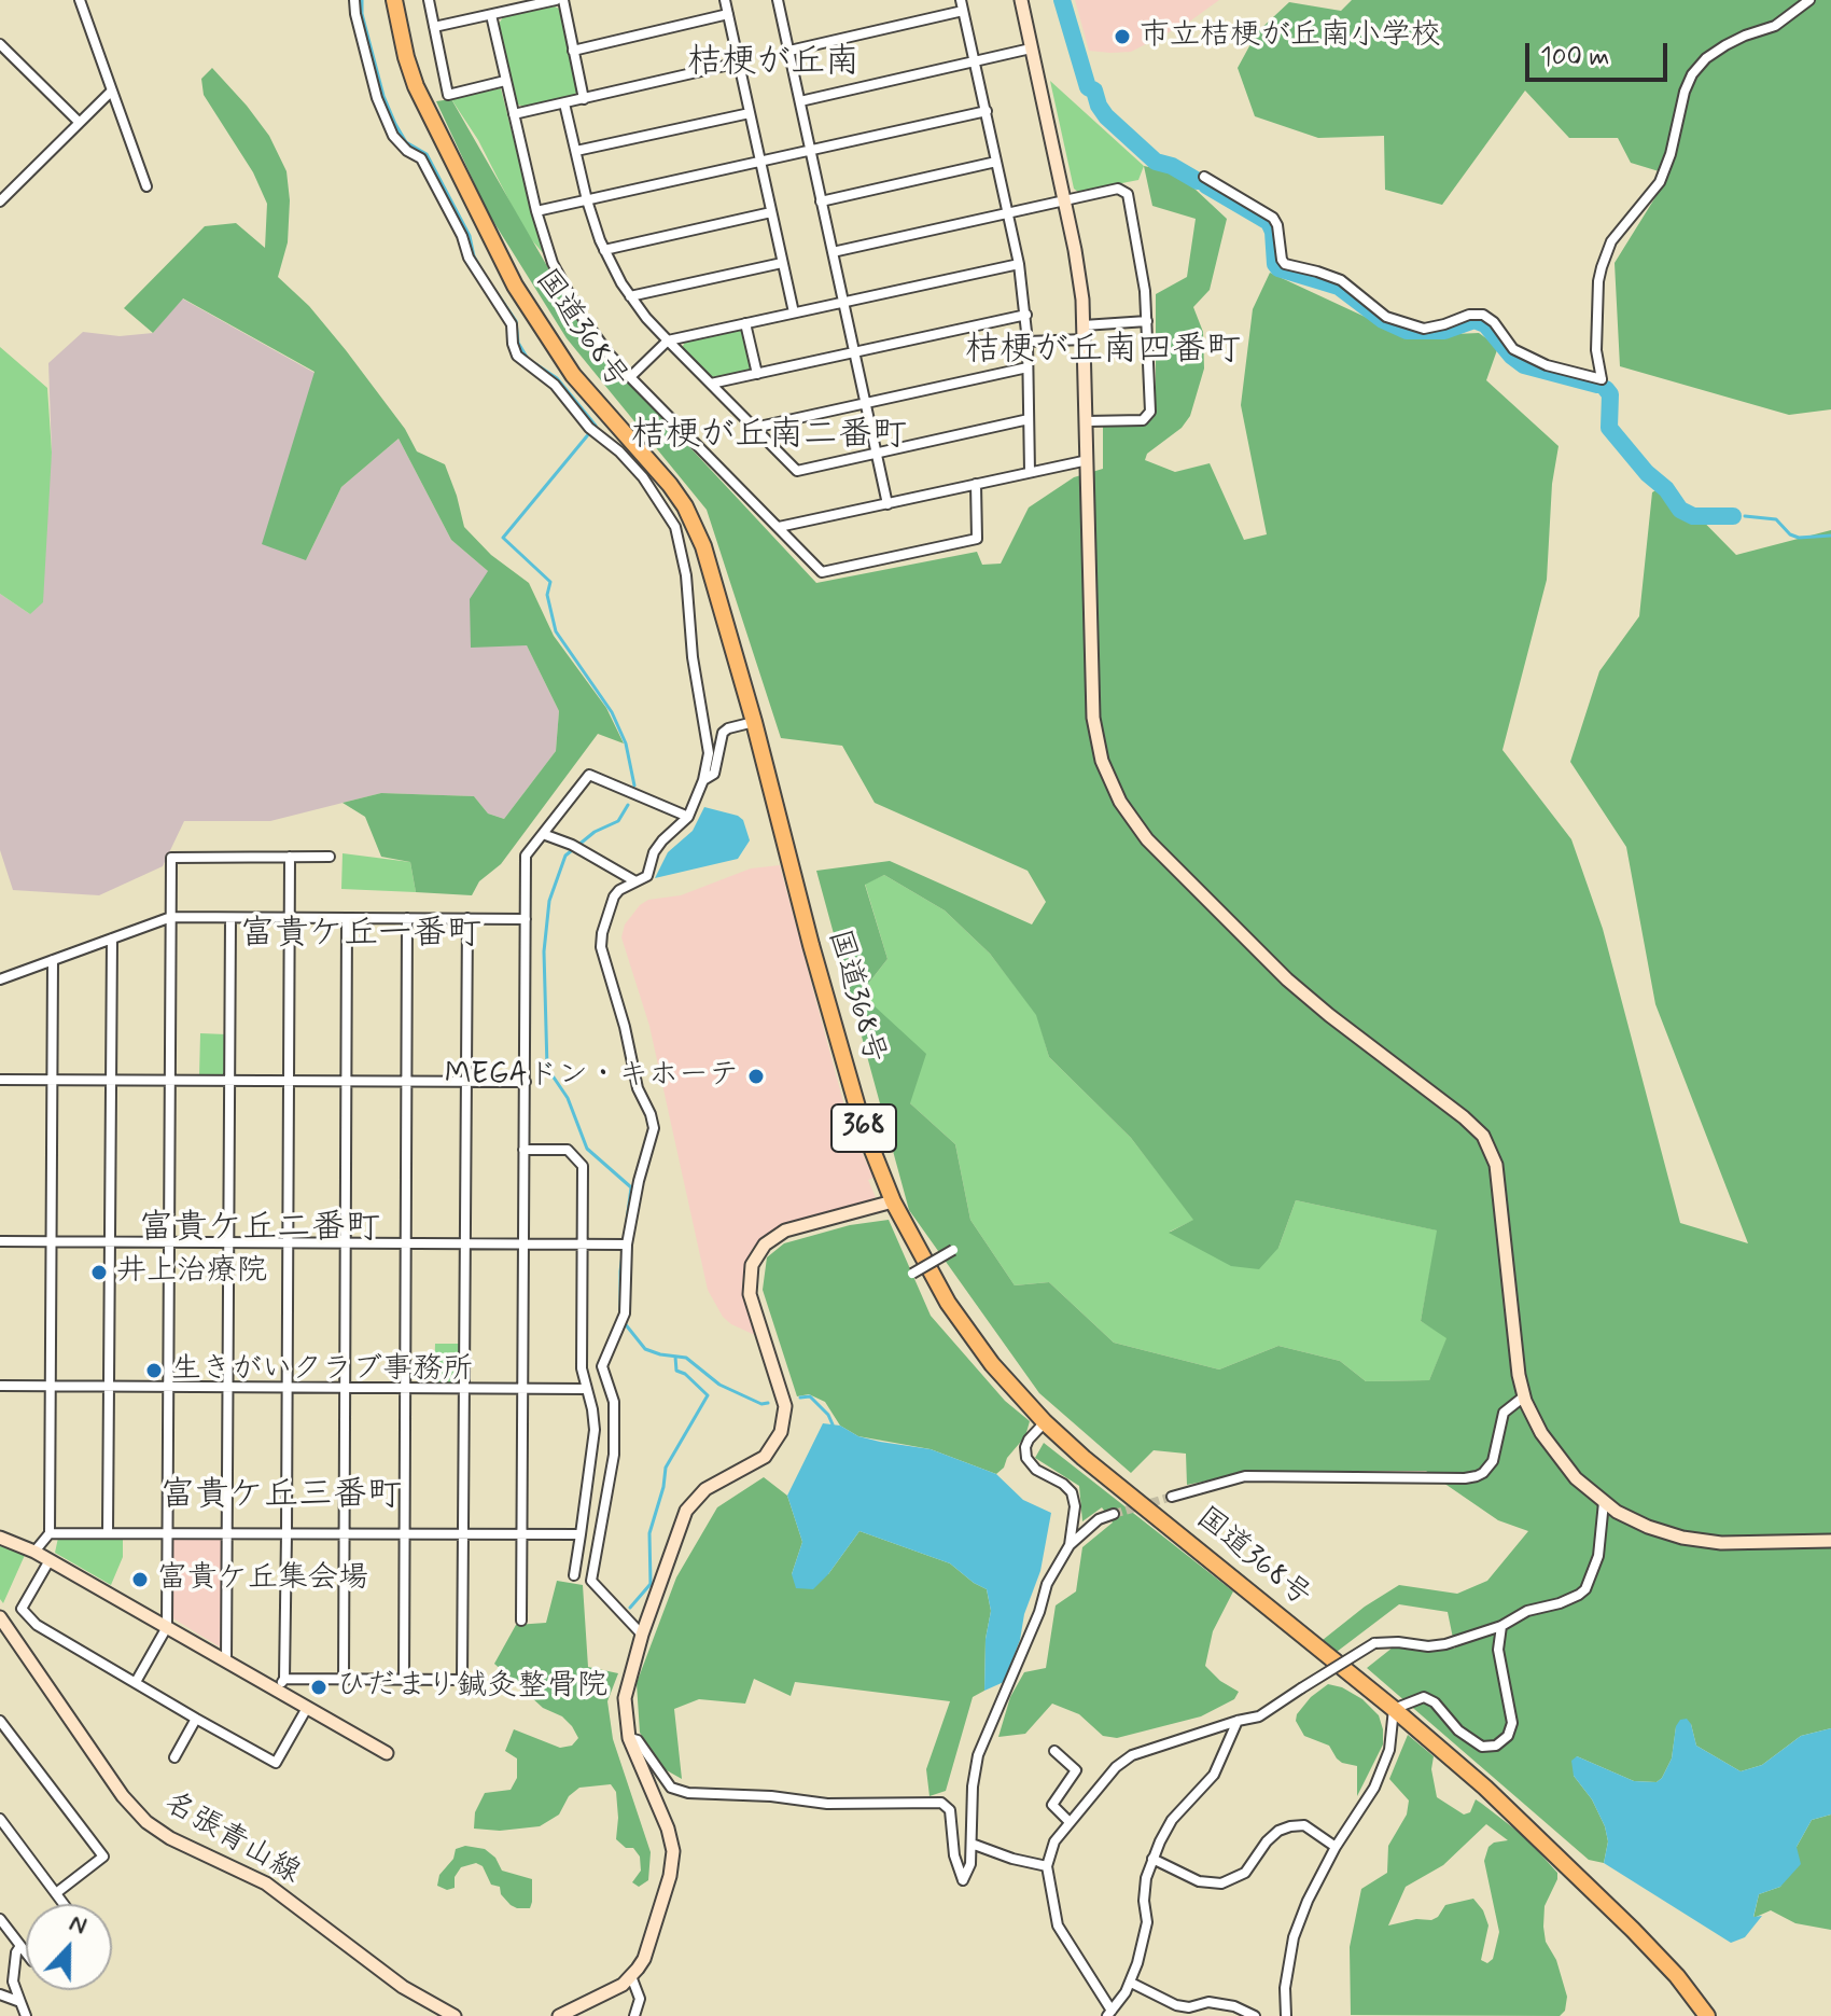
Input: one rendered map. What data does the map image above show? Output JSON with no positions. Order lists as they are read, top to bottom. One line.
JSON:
{"streets":{"highway":["国道368号","368"],"street":["名張青山線"]},"districts":["桔梗が丘南","桔梗が丘南四番町","桔梗が丘南二番町","富貴ケ丘一番町","富貴ケ丘二番町","富貴ケ丘三番町"],"places":["市立桔梗が丘南小学校","MEGAドン・キホーテ","井上治療院","生きがいクラブ事務所","富貴ケ丘集会場","ひだまり鍼灸整骨院"],"scale_bar":"100 m","north":"top"}
